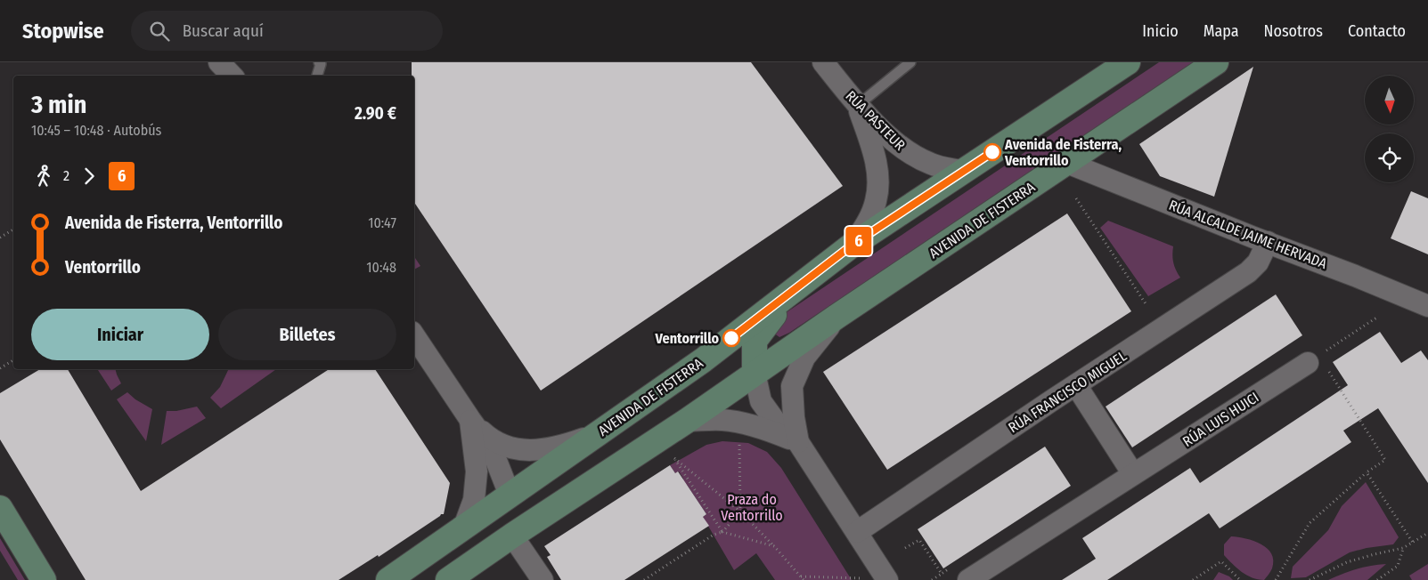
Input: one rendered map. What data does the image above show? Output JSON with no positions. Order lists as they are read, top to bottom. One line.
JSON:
{"streets":{"main road":["AVENIDA DE FISTERRA"],"street":["RÚA PASTEUR","RÚA ALCALDE JAIME HERVADA","RÚA FRANCISCO MIGUEL","RÚA LUIS HUICI"]},"crossings":[["RÚA PASTEUR","AVENIDA DE FISTERRA"],["AVENIDA DE FISTERRA","RÚA ALCALDE JAIME HERVADA"],["RÚA ALCALDE JAIME HERVADA","RÚA FRANCISCO MIGUEL"]],"parks":["Praza do Ventorrillo"],"places":["Avenida de Fisterra, Ventorrillo","Ventorrillo"],"lines":["bus line 6"],"north":"bottom","page":{"header":"Stopwise","search":"Buscar aquí","nav":["Inicio","Mapa","Nosotros","Contacto"],"on_map":"6","heading":["3 min","10:45 – 10:48 · Autobús","2.90 €"],"legs":["2","6"],"list":[{"name":"Avenida de Fisterra, Ventorrillo","value":"10:47"},{"name":"Ventorrillo","value":"10:48"}],"buttons":["Iniciar","Billetes"]}}
